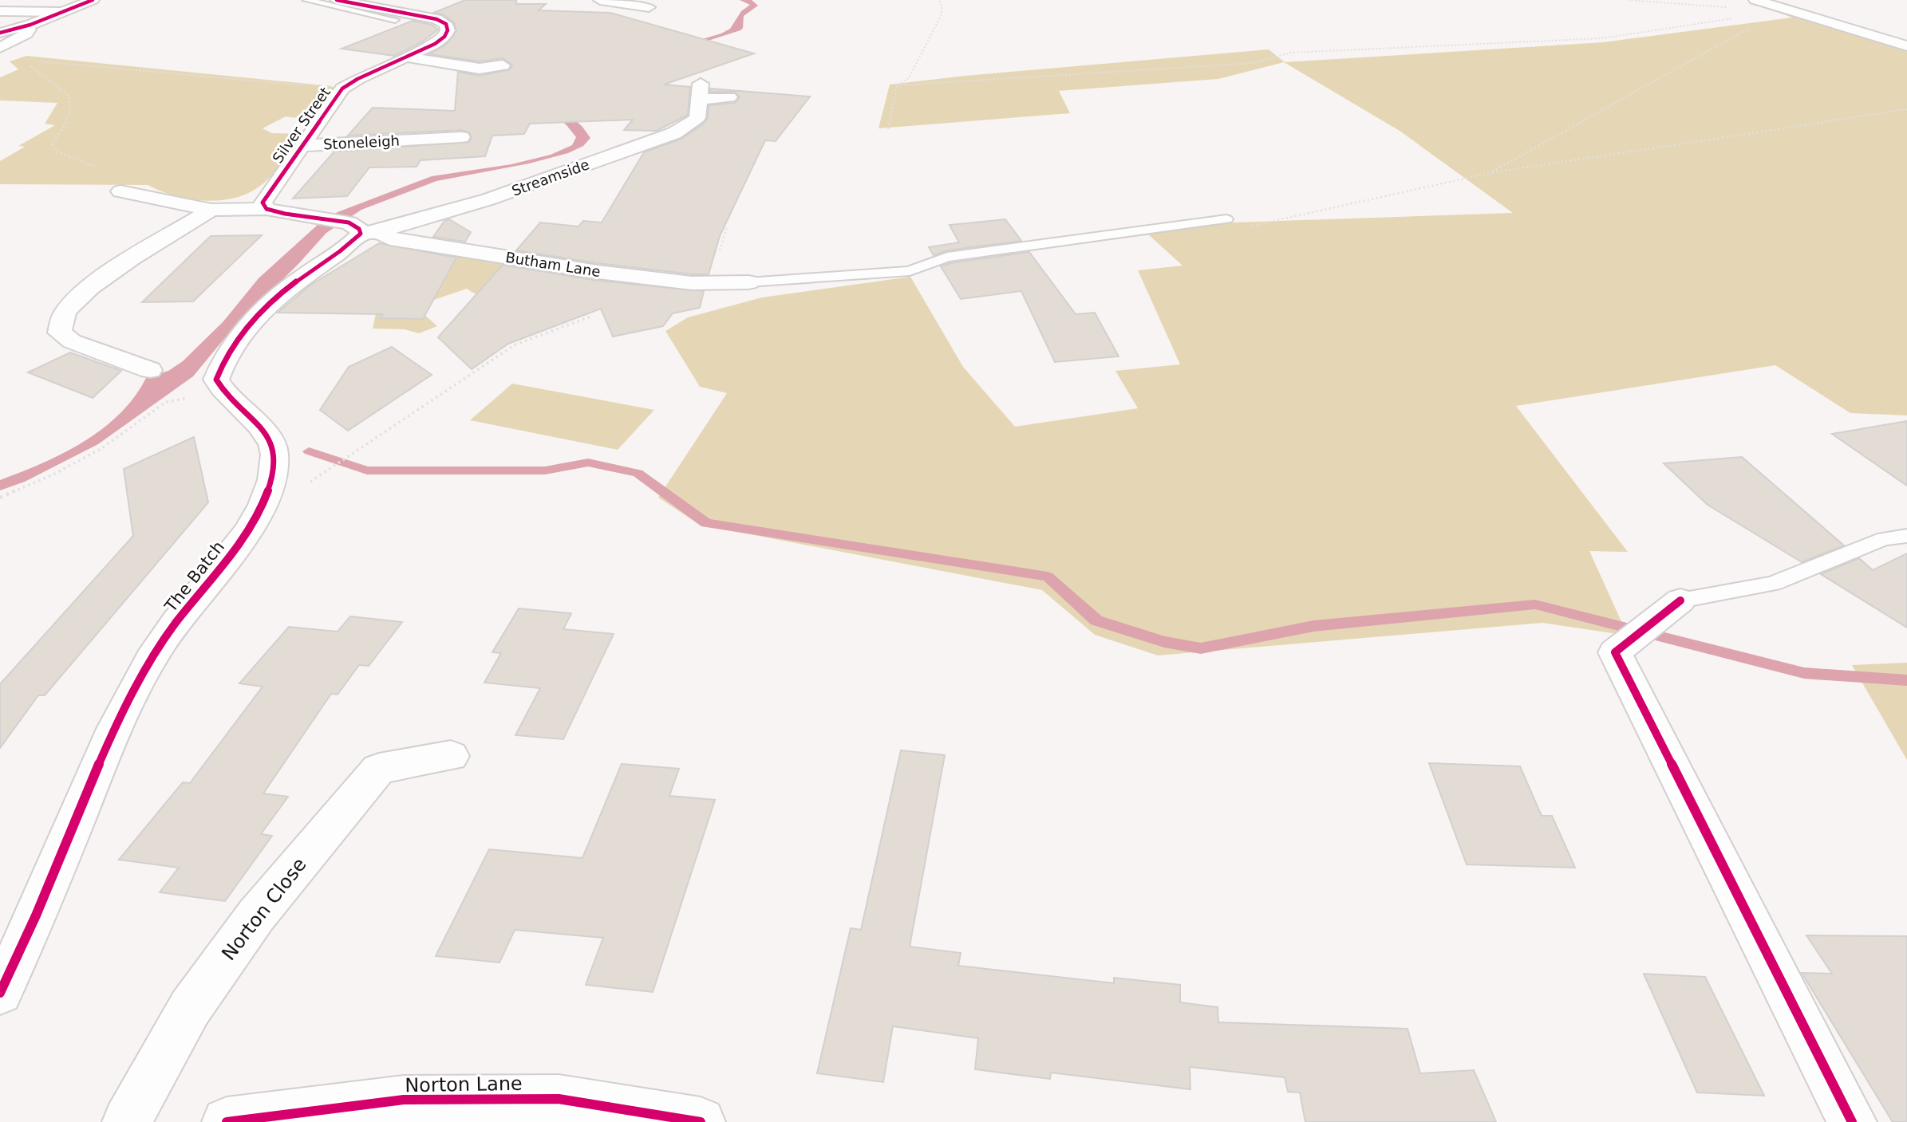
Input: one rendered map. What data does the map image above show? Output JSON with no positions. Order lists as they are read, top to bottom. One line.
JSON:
{"streets":{"street":["Silver Street","Stoneleigh","Streamside","Butham Lane","The Batch","Norton Close","Norton Lane"]},"crossings":[["Silver Street","Stoneleigh"],["Streamside","Butham Lane"],["Streamside","The Batch"],["Butham Lane","The Batch"]]}
